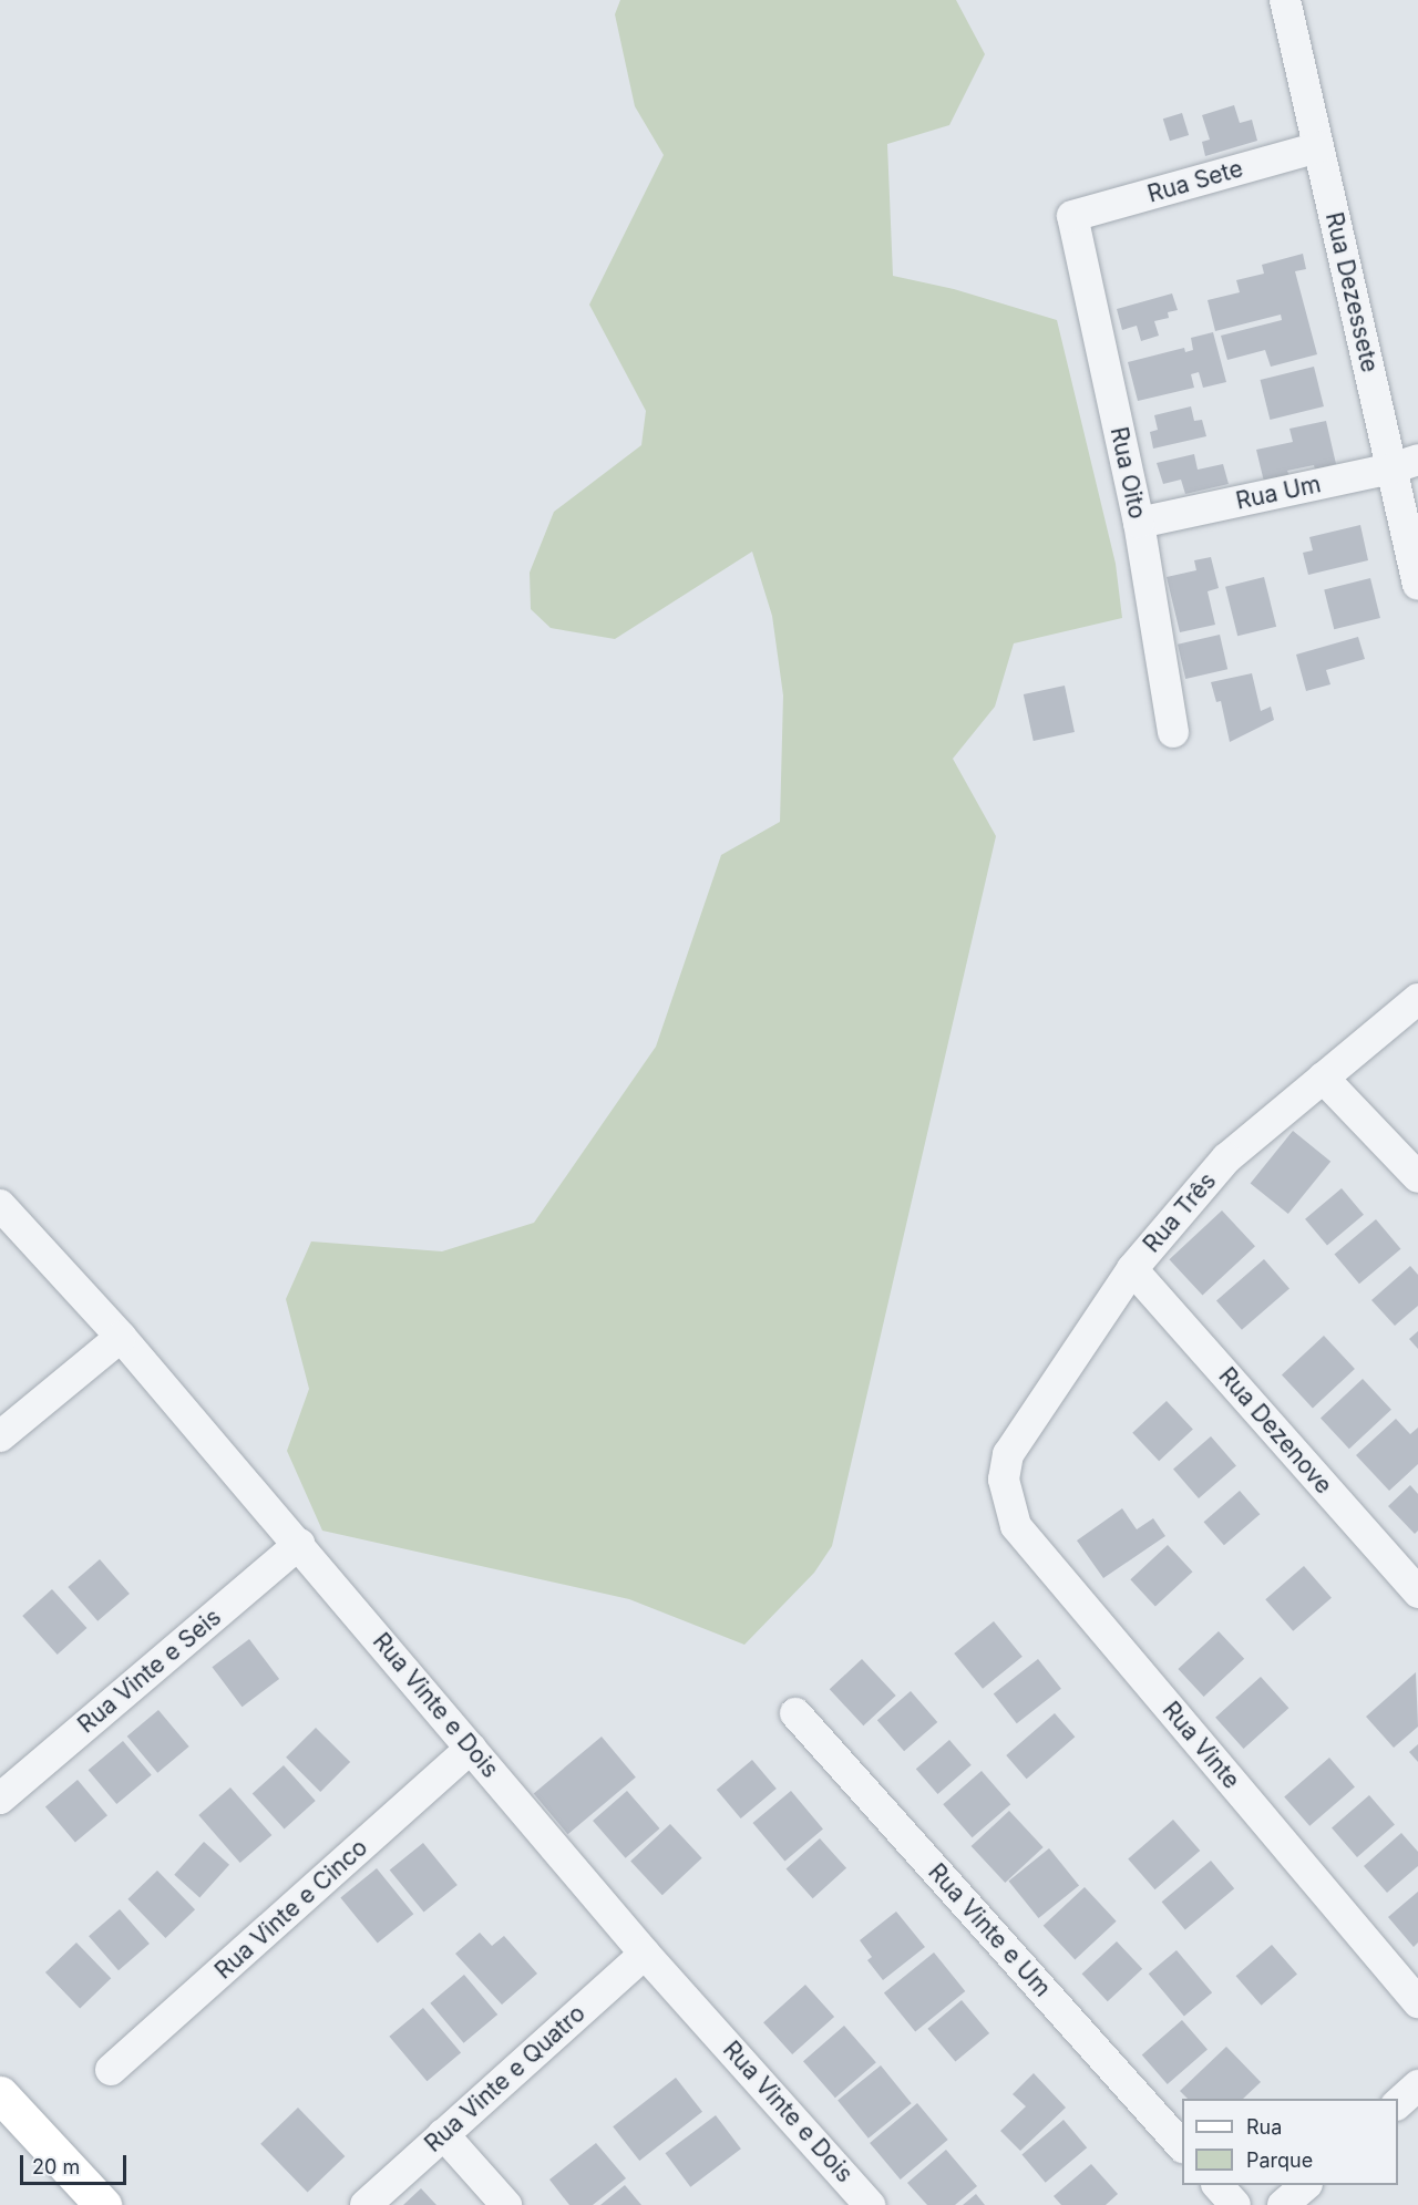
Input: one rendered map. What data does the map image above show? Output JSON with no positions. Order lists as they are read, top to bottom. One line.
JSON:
{"streets":{"street":["Rua Sete","Rua Dezessete","Rua Oito","Rua Um","Rua Três","Rua Dezenove","Rua Vinte e Seis","Rua Vinte e Dois","Rua Vinte","Rua Vinte e Cinco","Rua Vinte e Um","Rua Vinte e Quatro"]},"crossings":[["Rua Sete","Rua Dezessete"],["Rua Sete","Rua Oito"],["Rua Dezessete","Rua Um"],["Rua Oito","Rua Um"],["Rua Três","Rua Dezenove"],["Rua Três","Rua Vinte"],["Rua Vinte e Seis","Rua Vinte e Dois"],["Rua Vinte e Dois","Rua Vinte e Cinco"],["Rua Vinte e Dois","Rua Vinte e Quatro"]],"legend":["Rua","Parque"],"scale_bar":"20 m"}
